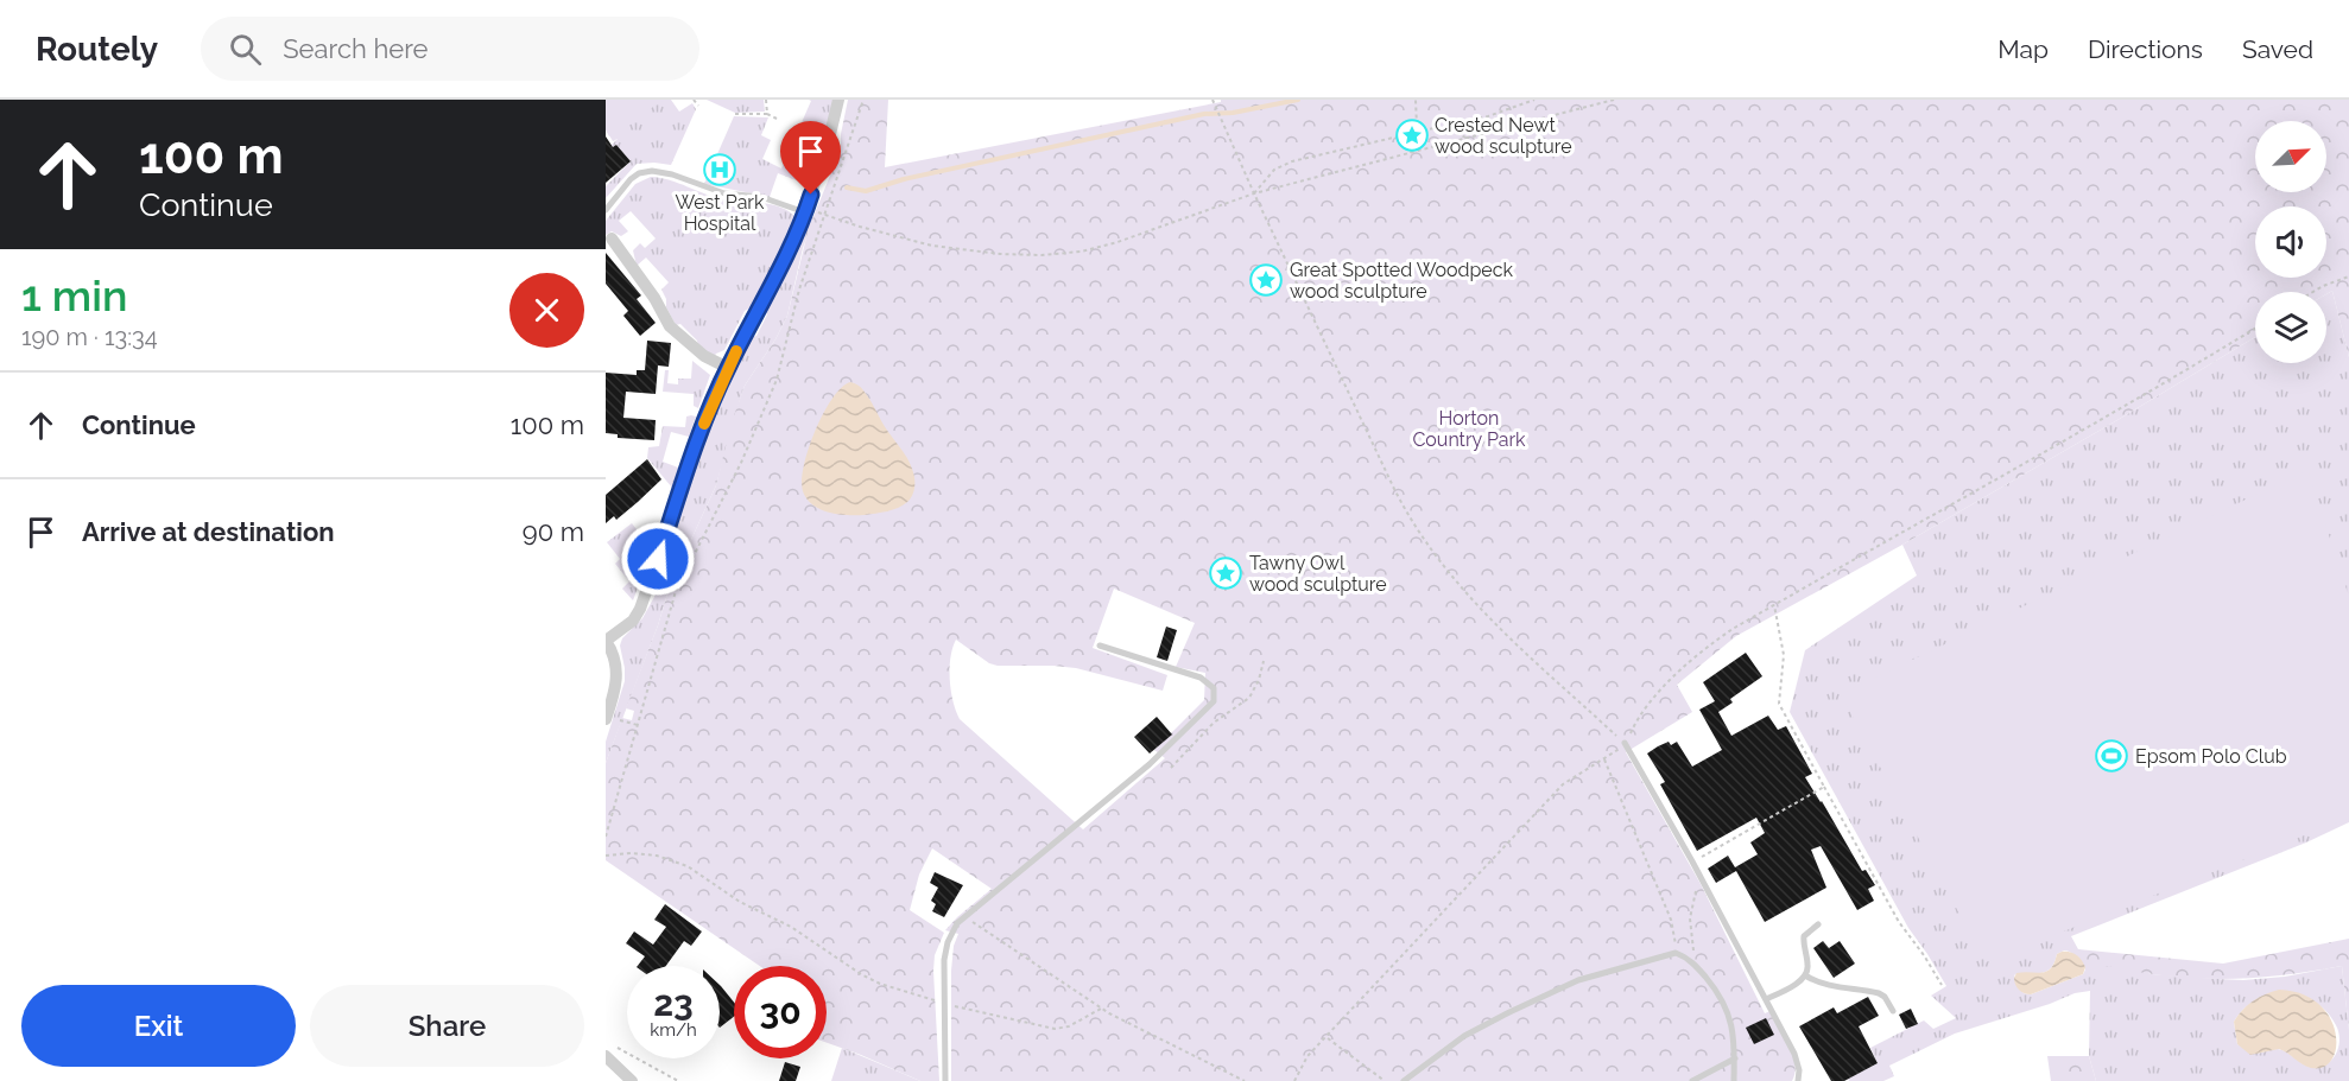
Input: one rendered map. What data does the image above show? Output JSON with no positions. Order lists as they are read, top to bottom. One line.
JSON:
{"parks":["Horton Country Park"],"places":{"place":["Crested Newt wood sculpture","Great Spotted Woodpeck wood sculpture","Tawny Owl wood sculpture"],"hospital":["West Park Hospital"],"sports":["Epsom Polo Club"]},"north":"top right","page":{"header":"Routely","search":"Search here","nav":["Map","Directions","Saved"],"turn":["100 m","Continue"],"heading":["1 min","190 m · 13:34"],"list":[{"name":"Continue","value":"100 m"},{"name":"Arrive at destination","value":"90 m"}],"speed":"23 km/h","limit":"30","buttons":["Exit","Share"]}}
